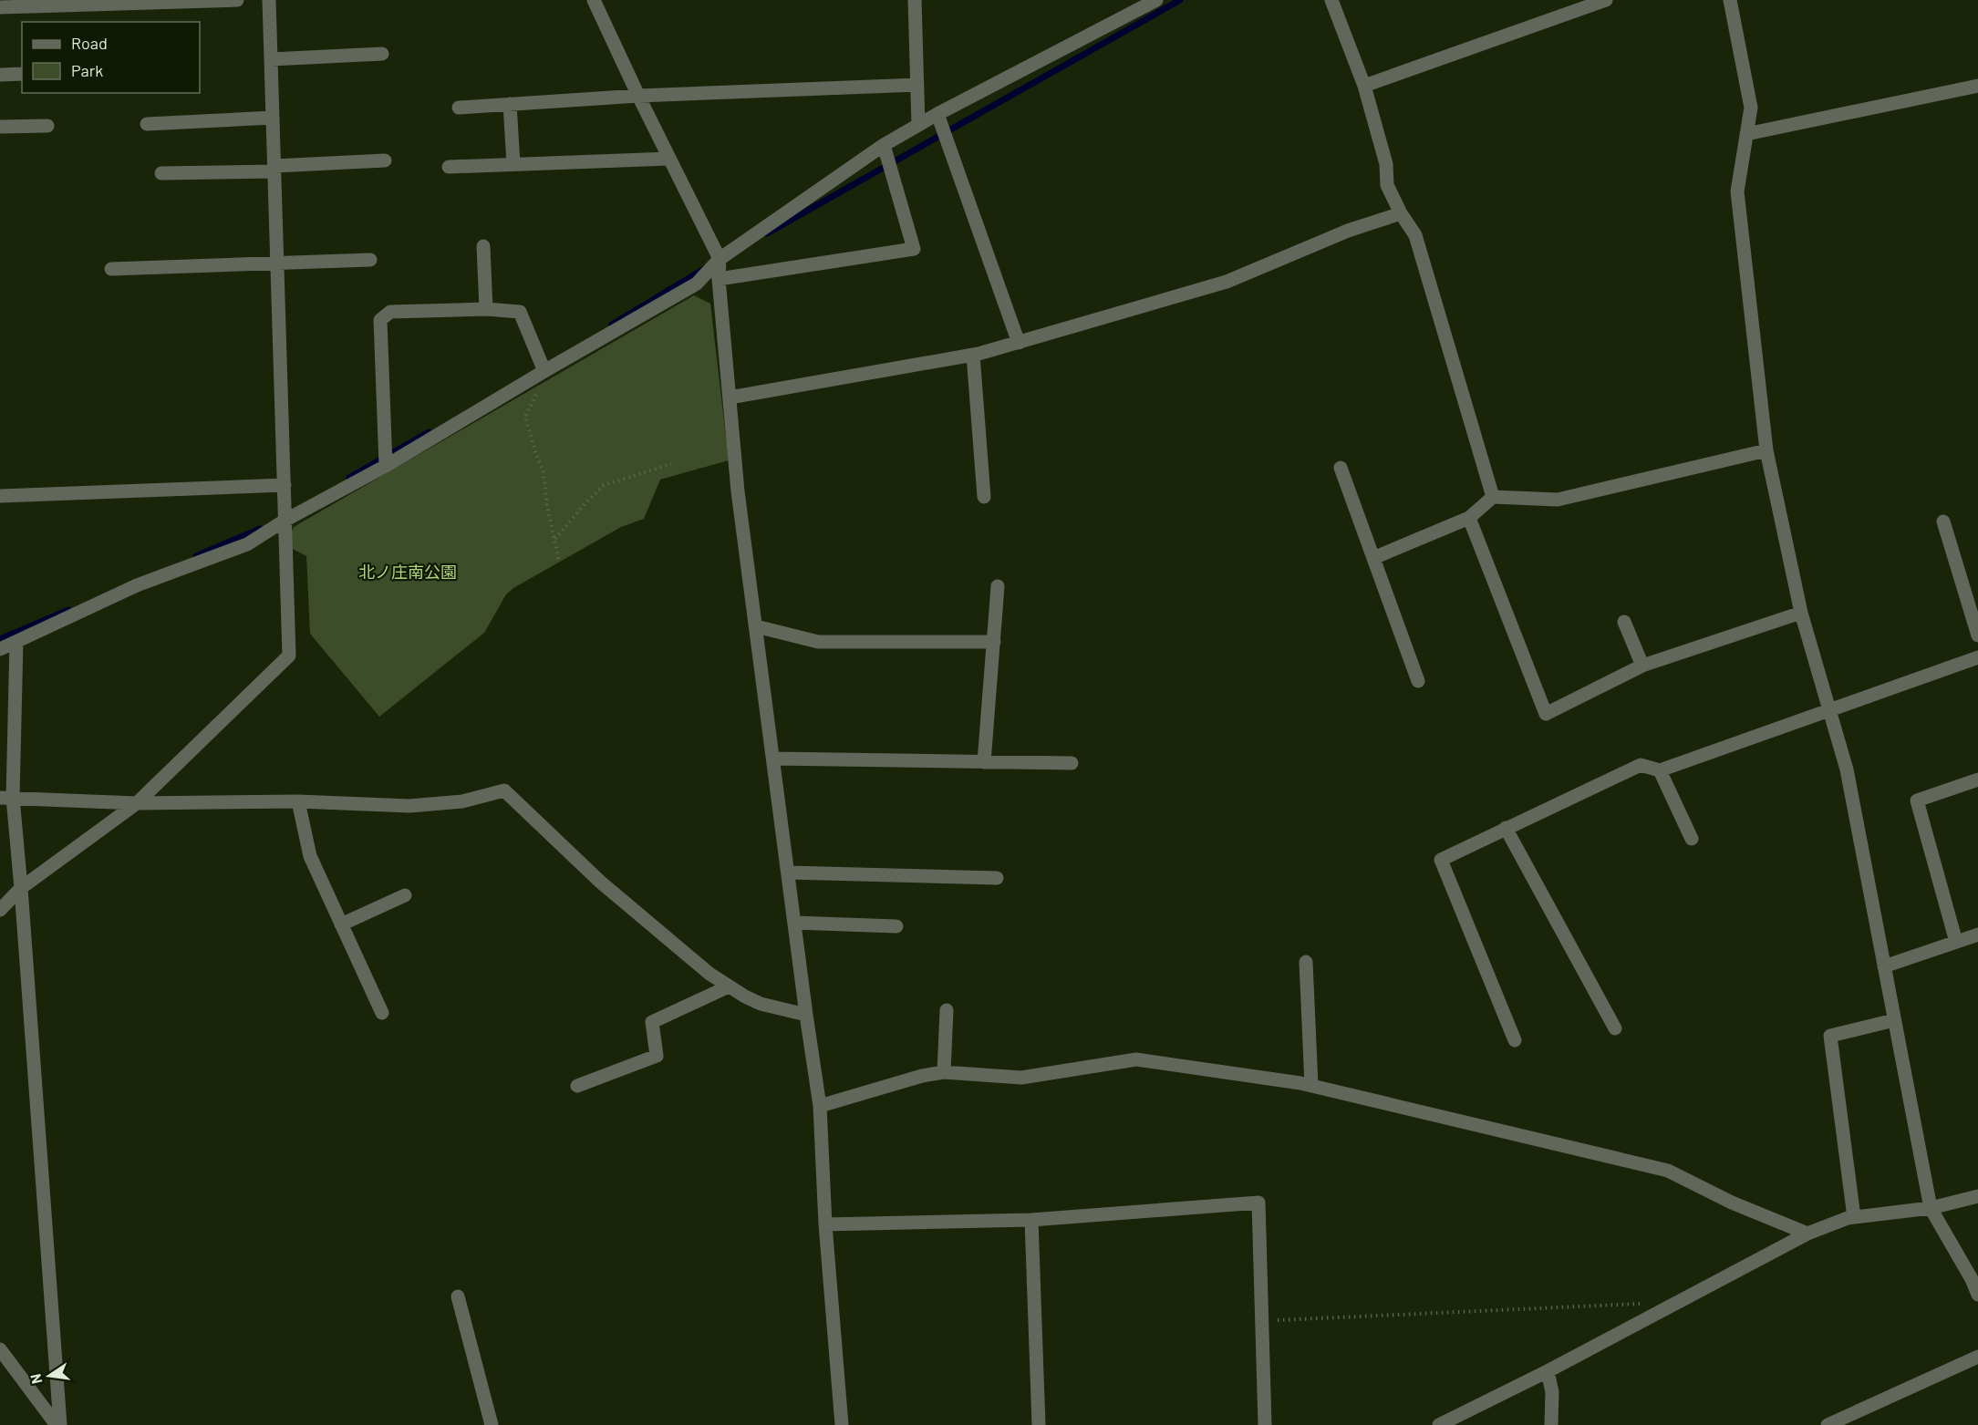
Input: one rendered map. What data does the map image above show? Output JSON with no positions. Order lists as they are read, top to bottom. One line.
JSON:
{"parks":["北ノ庄南公園"],"legend":["Road","Park"],"north":"left"}
